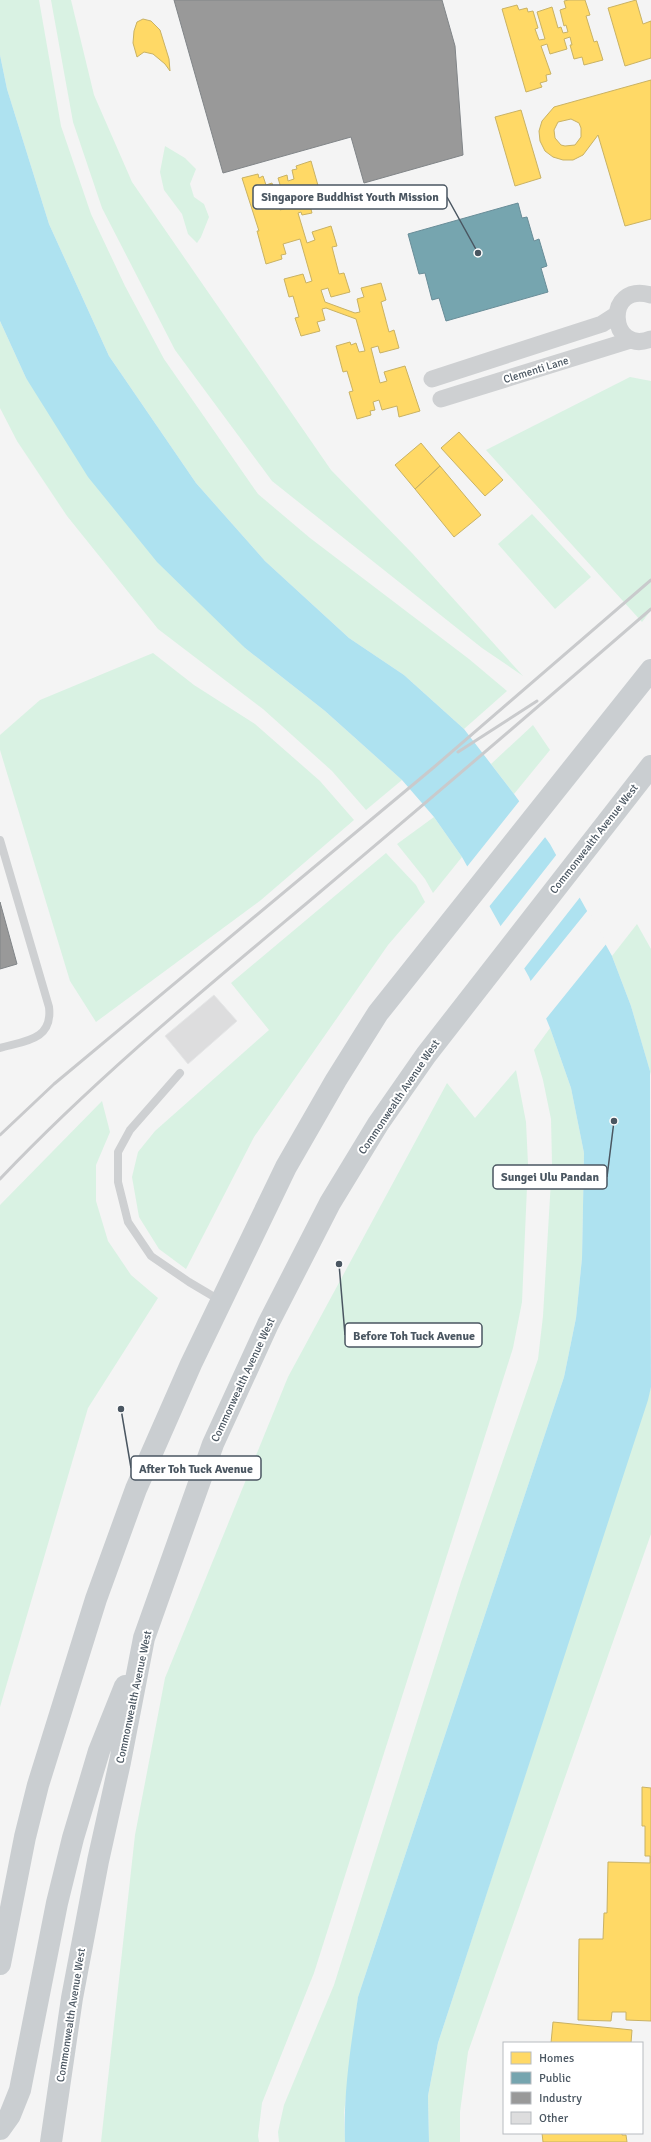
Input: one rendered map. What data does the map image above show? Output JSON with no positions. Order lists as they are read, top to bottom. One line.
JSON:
{"streets":{"main road":["Commonwealth Avenue West"],"street":["Clementi Lane"]},"places":["Singapore Buddhist Youth Mission","Sungei Ulu Pandan","Before Toh Tuck Avenue","After Toh Tuck Avenue"],"legend":["Homes","Public","Industry","Other"]}
